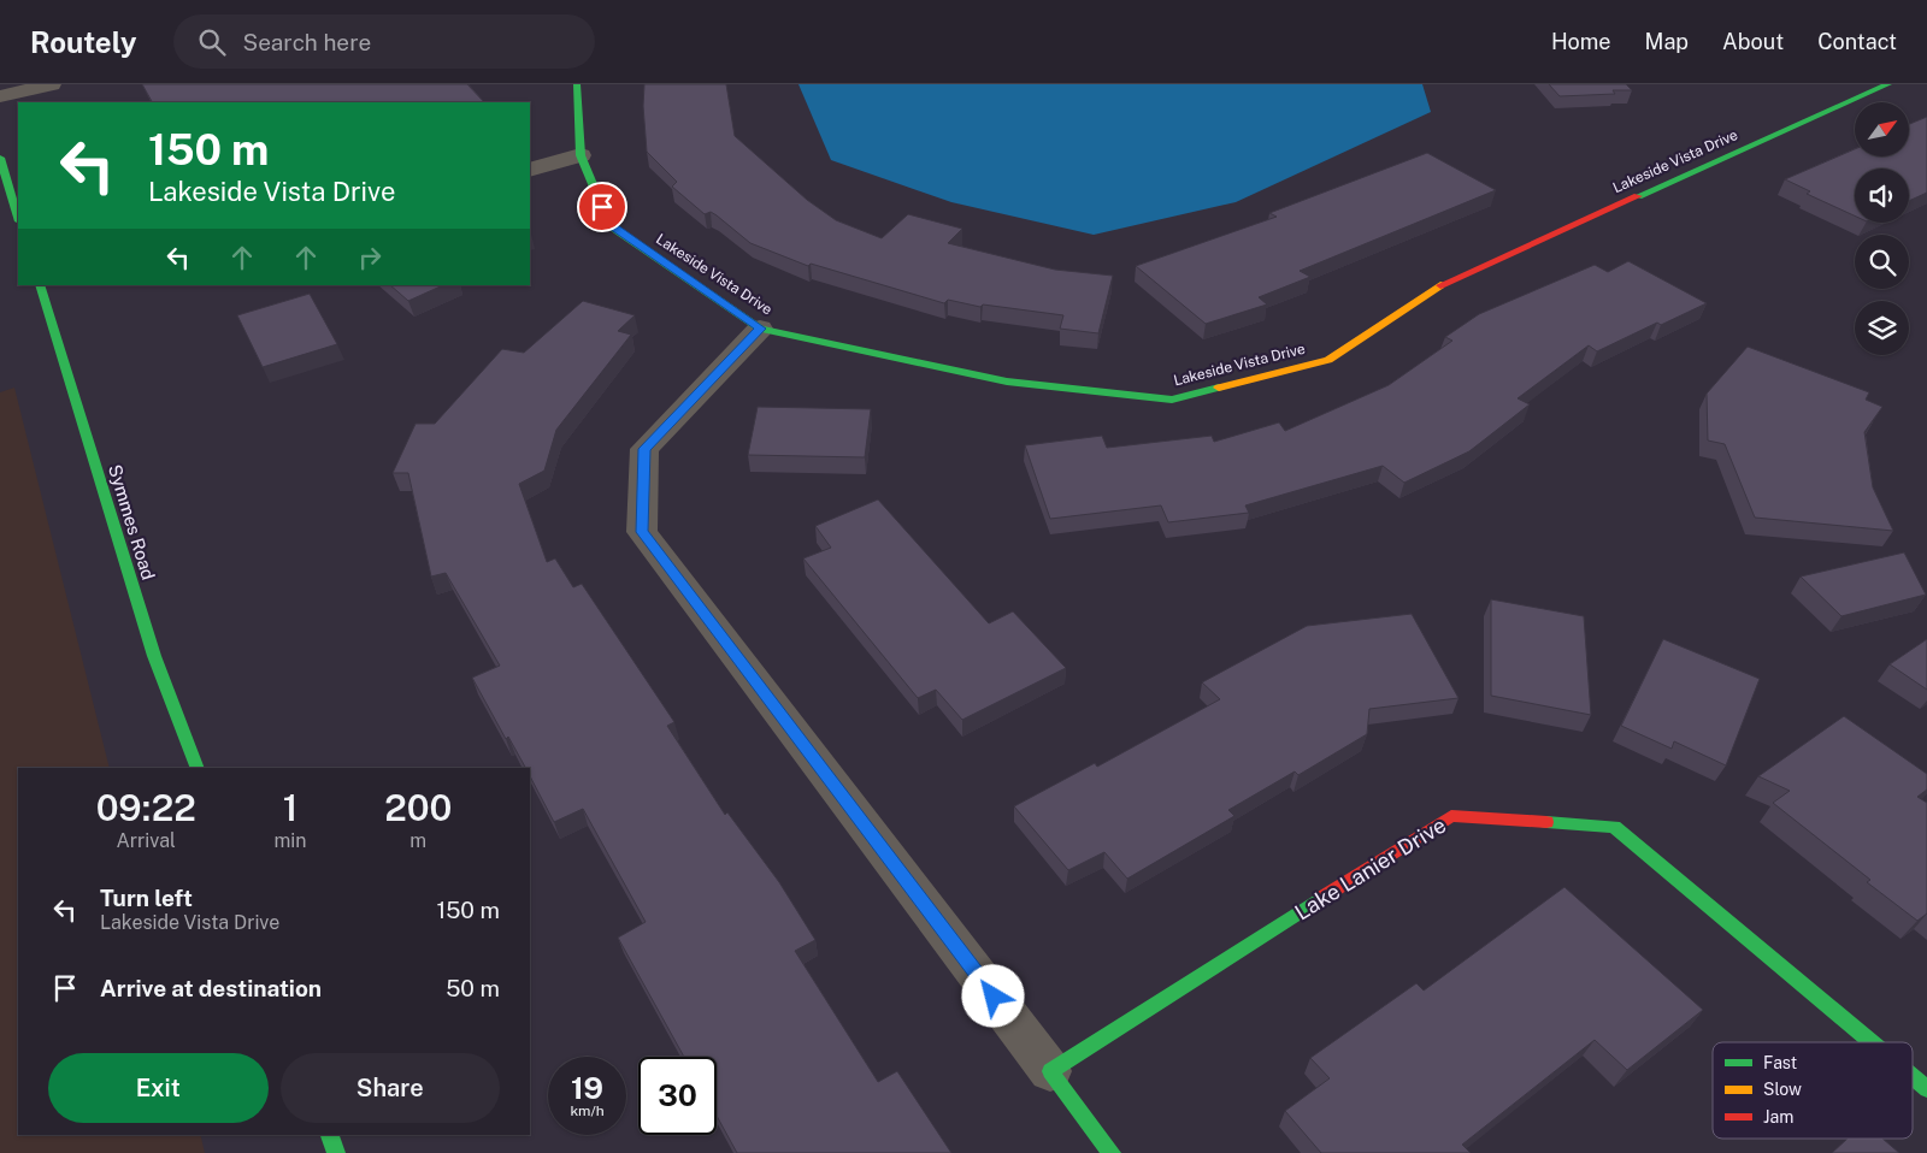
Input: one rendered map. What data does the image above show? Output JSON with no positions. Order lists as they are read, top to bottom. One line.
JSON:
{"streets":{"street":["Lakeside Vista Drive","Symmes Road","Lake Lanier Drive"]},"legend":["Fast","Slow","Jam"],"north":"top right","page":{"header":"Routely","search":"Search here","nav":["Home","Map","About","Contact"],"turn":["150 m","Lakeside Vista Drive"],"eta":["09:22","Arrival","1","min","200","m"],"list":[{"name":"Turn left","note":"Lakeside Vista Drive","value":"150 m"},{"name":"Arrive at destination","value":"50 m"}],"buttons":["Exit","Share"],"speed":"19 km/h","limit":"30"}}
